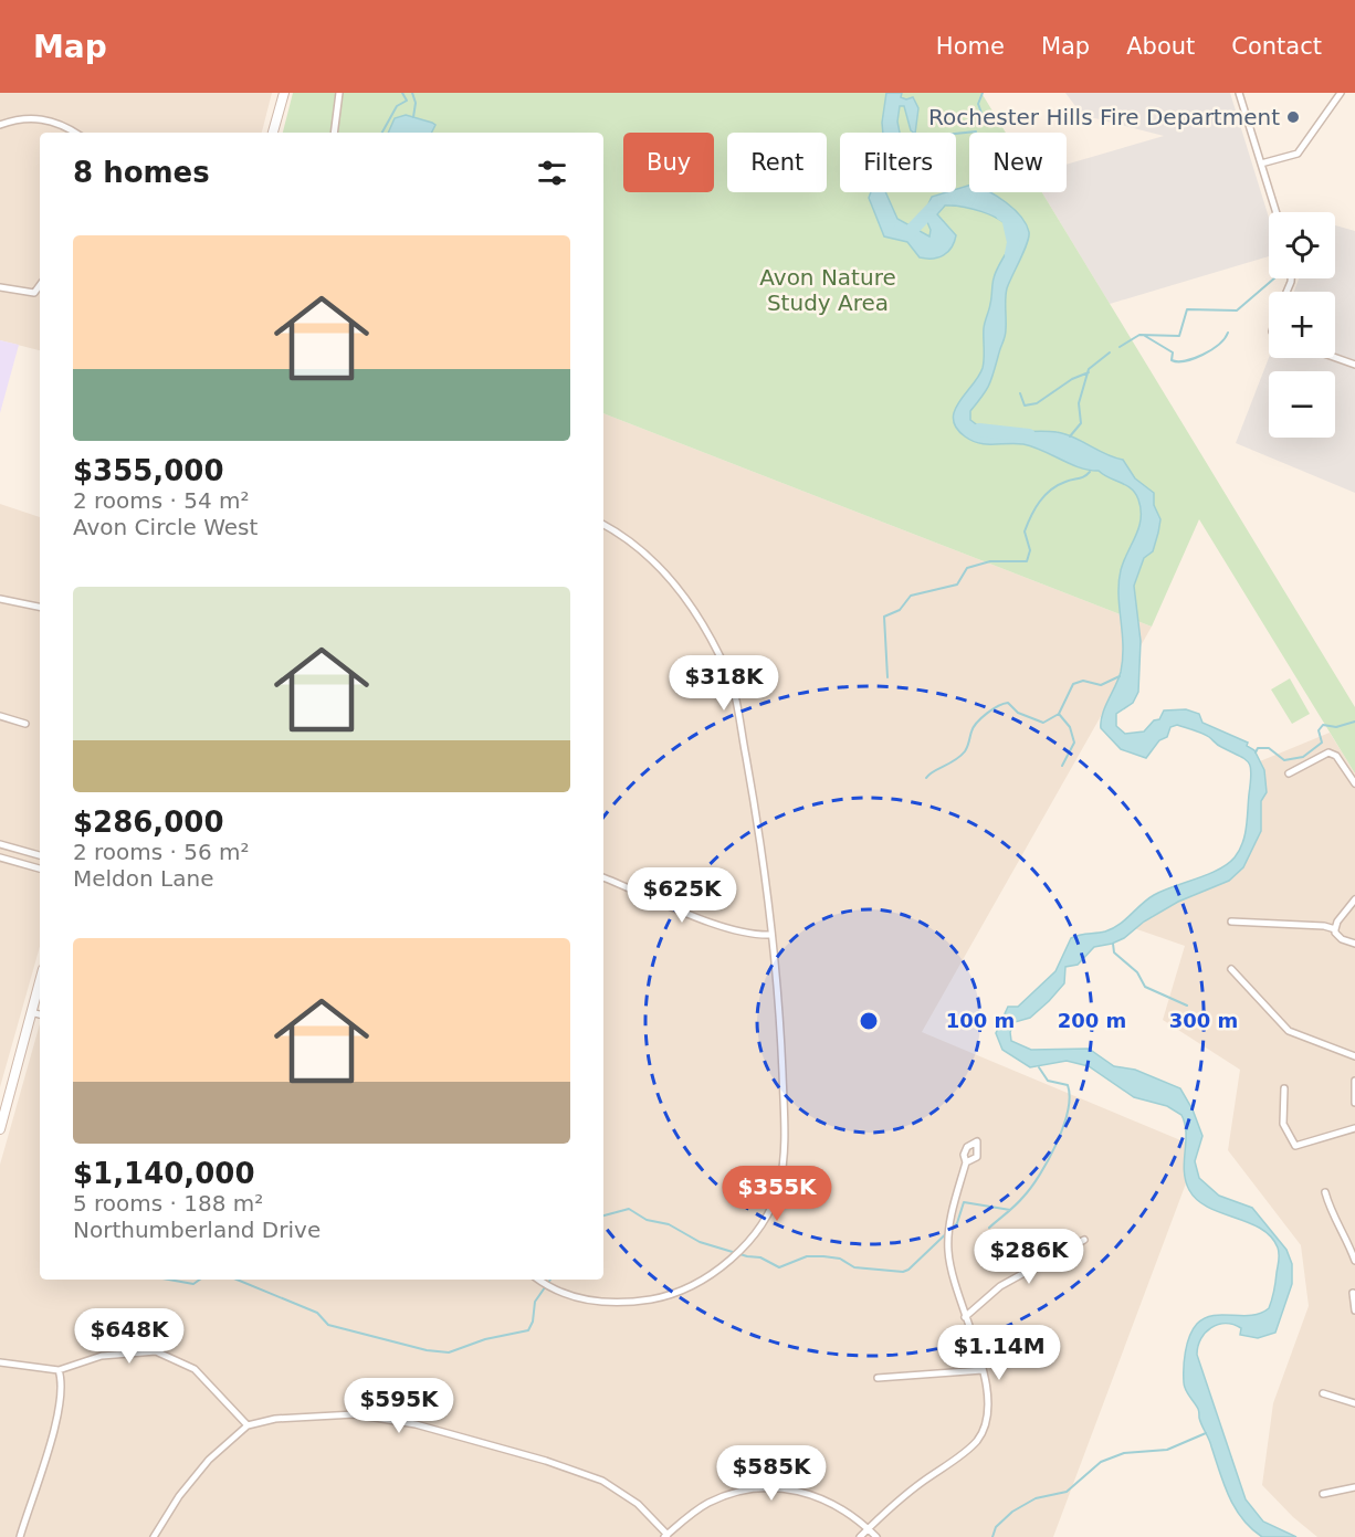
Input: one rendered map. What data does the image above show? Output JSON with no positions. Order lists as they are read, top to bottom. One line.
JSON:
{"parks":["Avon Nature Study Area"],"places":["Rochester Hills Fire Department"],"page":{"header":"Map","nav":["Home","Map","About","Contact"],"chip":["Buy","Rent","Filters","New"],"heading":"8 homes","map_buttons":["+","−"],"list":[{"name":"$355,000","note":"2 rooms · 54 m² · Avon Circle West"},{"name":"$286,000","note":"2 rooms · 56 m² · Meldon Lane"},{"name":"$1,140,000","note":"5 rooms · 188 m² · Northumberland Drive"}],"price":["$318K","$625K","$355K","$286K","$648K","$1.14M","$595K","$585K"]},"rings":["100 m","200 m","300 m"]}
